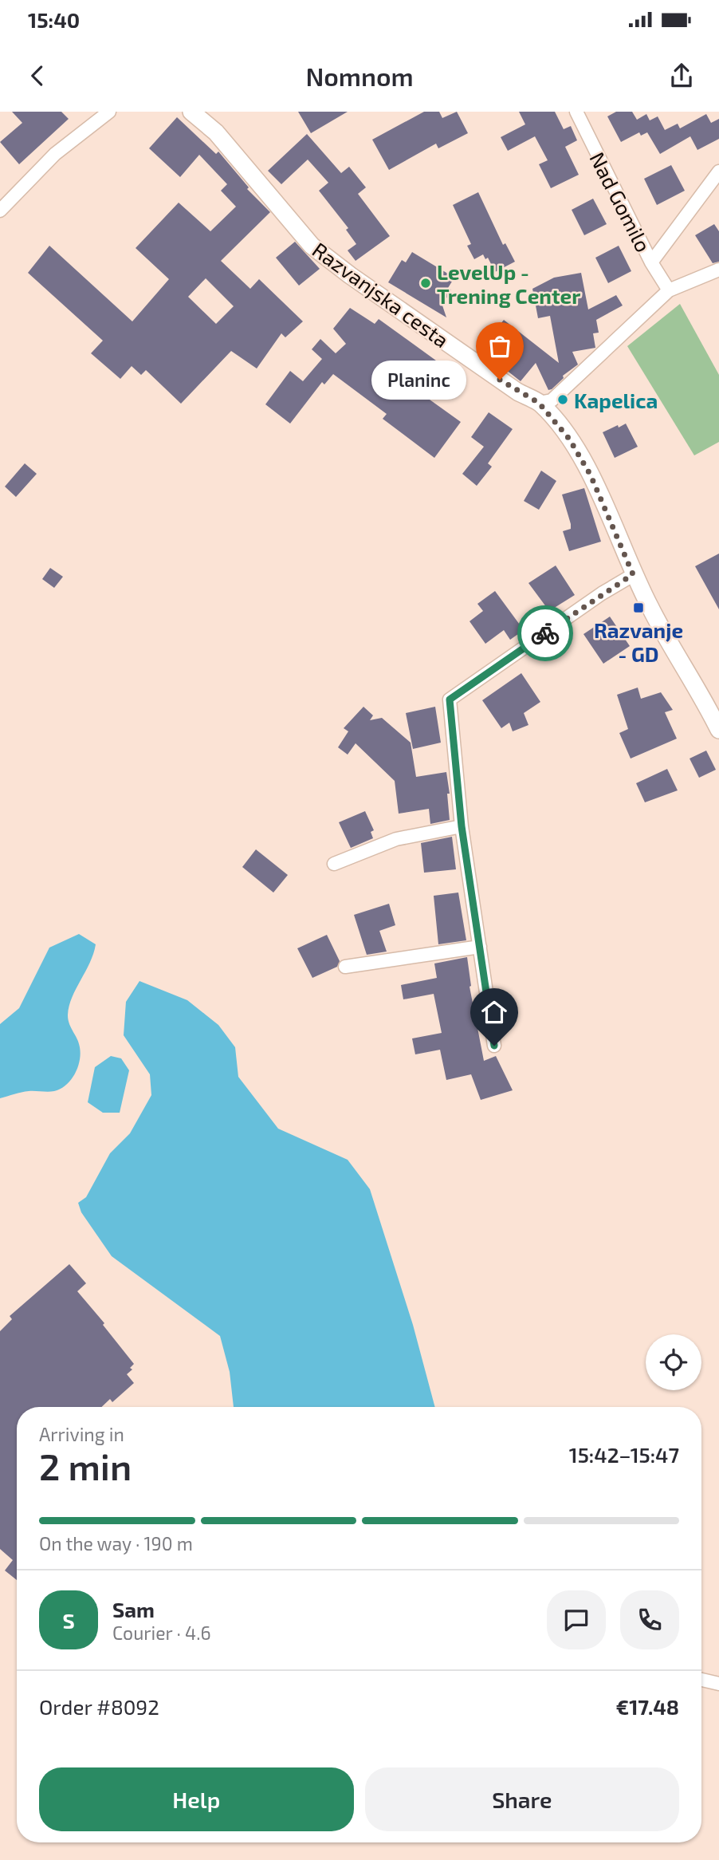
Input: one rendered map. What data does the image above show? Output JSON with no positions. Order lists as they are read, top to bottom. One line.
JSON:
{"streets":{"street":["Nad Gomilo","Razvanjska cesta"]},"places":{"other":["LevelUp - Trening Center","Planinc","Kapelica"],"transit":["Razvanje - GD"]},"page":{"status":"15:40","header":"Nomnom","bubble":"Planinc","heading":["2 min","Arriving in","15:42–15:47"],"panel":["Sam","Courier · 4.6","Order #8092","€17.48"],"bar":"On the way · 190 m","round":"S","buttons":["Help","Share"]}}
